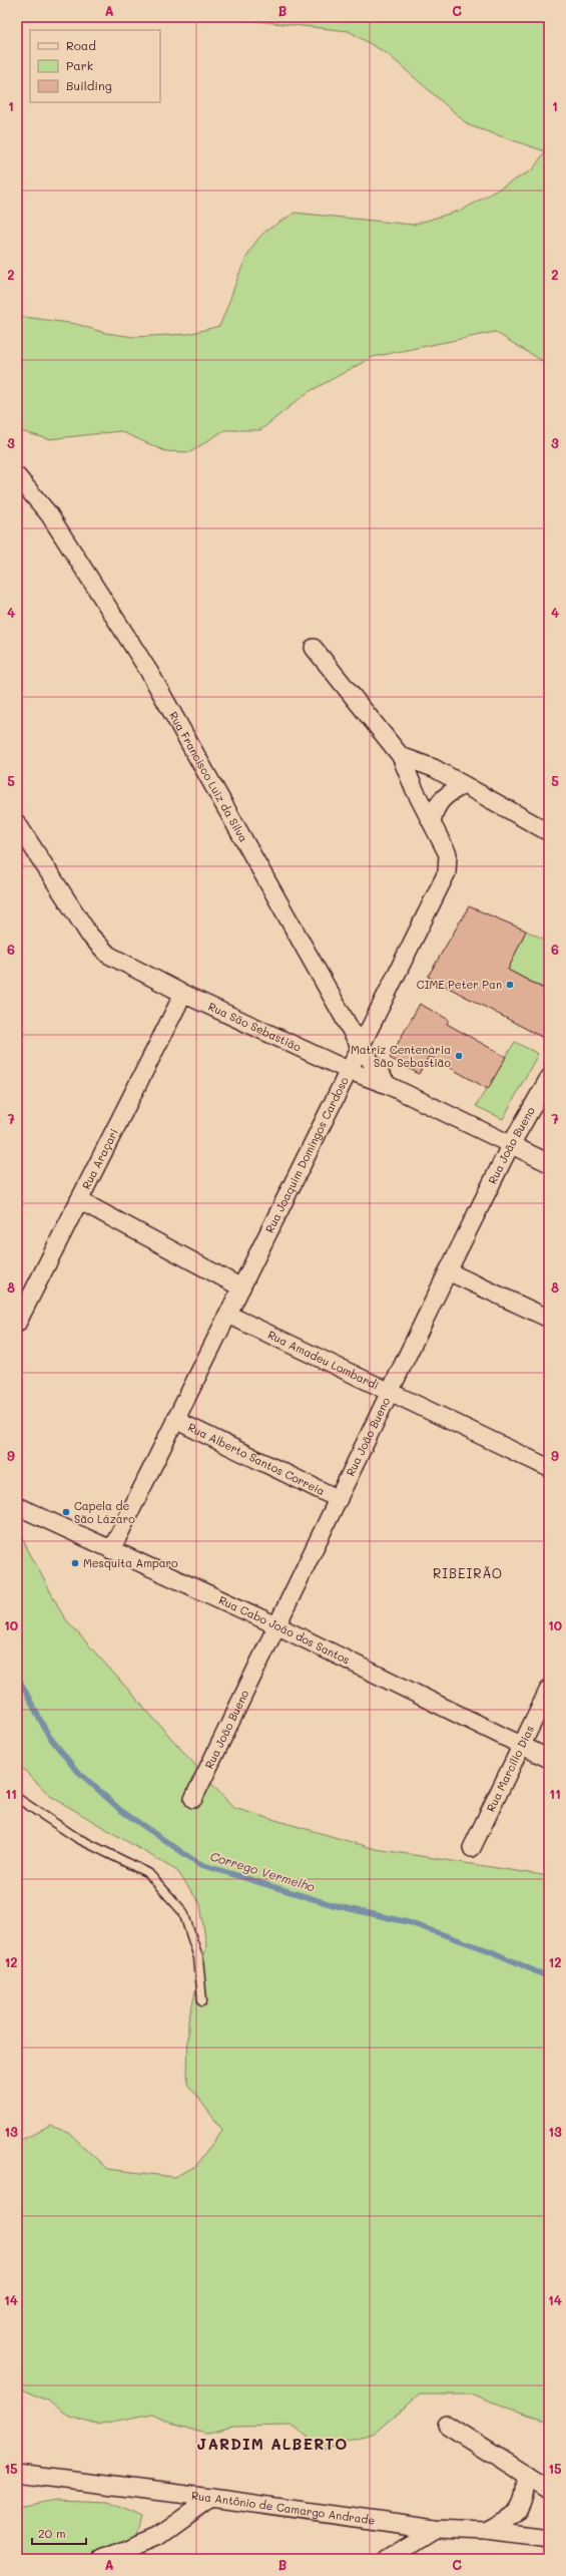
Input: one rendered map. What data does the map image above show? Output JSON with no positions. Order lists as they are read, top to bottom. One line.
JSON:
{"streets":{"street":["Rua Francisco Luiz da Silva","Rua São Sebastião","Rua João Bueno","Rua Joaquim Domingos Cardoso","Rua Araçari","Rua Amadeu Lombardi","Rua Alberto Santos Correia","Rua Cabo João dos Santos","Rua Marcílio Dias","Rua Antônio de Camargo Andrade"]},"crossings":[["Rua Francisco Luiz da Silva","Rua São Sebastião"],["Rua Francisco Luiz da Silva","Rua Joaquim Domingos Cardoso"],["Rua São Sebastião","Rua João Bueno"],["Rua São Sebastião","Rua Joaquim Domingos Cardoso"],["Rua São Sebastião","Rua Araçari"],["Rua João Bueno","Rua Amadeu Lombardi"],["Rua João Bueno","Rua Alberto Santos Correia"],["Rua João Bueno","Rua Cabo João dos Santos"],["Rua Joaquim Domingos Cardoso","Rua Amadeu Lombardi"],["Rua Joaquim Domingos Cardoso","Rua Alberto Santos Correia"],["Rua Joaquim Domingos Cardoso","Rua Cabo João dos Santos"],["Rua Cabo João dos Santos","Rua Marcílio Dias"]],"districts":["RIBEIRÃO","JARDIM ALBERTO"],"water":["Corrego Vermelho"],"places":["CIME Peter Pan","Matriz Centenária São Sebastião","Capela de São Lázaro","Mesquita Amparo"],"legend":["Road","Park","Building"],"scale_bar":"20 m","grid":{"columns":["A","B","C"],"rows":["1","2","3","4","5","6","7","8","9","10","11","12","13","14","15"]}}
